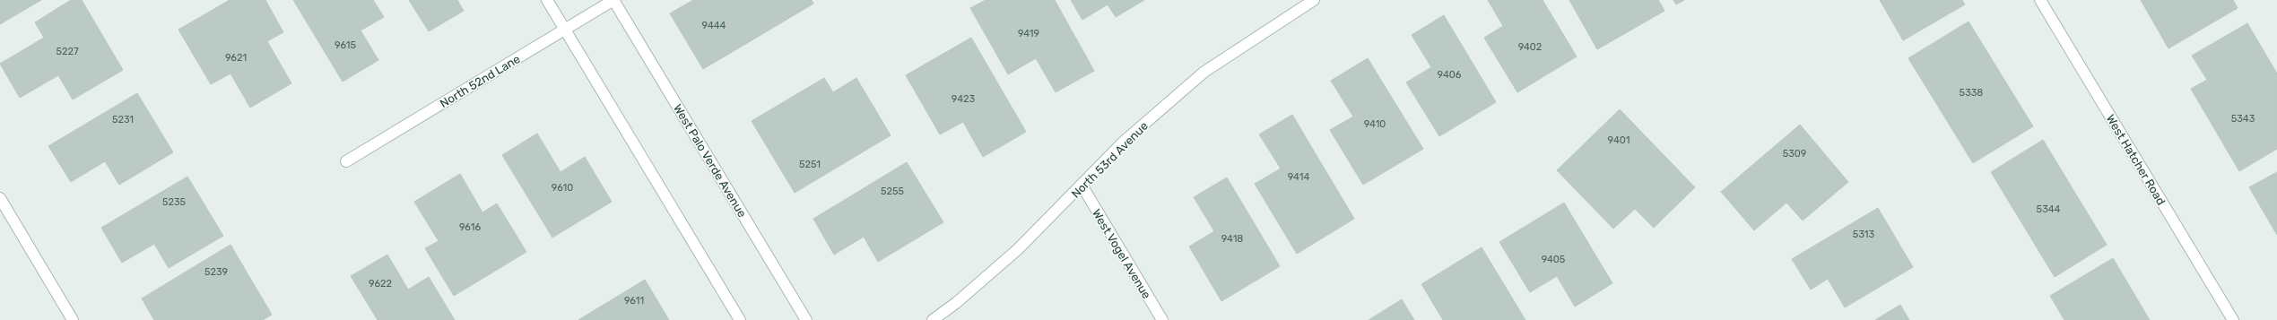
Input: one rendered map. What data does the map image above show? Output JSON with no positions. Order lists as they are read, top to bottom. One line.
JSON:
{"streets":{"street":["North 52nd Lane","North 53rd Avenue","West Hatcher Road","West Palo Verde Avenue","West Vogel Avenue"]},"crossings":[["North 52nd Lane","West Palo Verde Avenue"],["North 53rd Avenue","West Vogel Avenue"]],"house_numbers":["9444","9419","9615","9402","5227","9621","9406","5338","9423","5343","5231","9410","9401","5309","5251","9414","9610","5255","5235","5344","9616","5313","9418","9405","5239","9622","9611"]}
